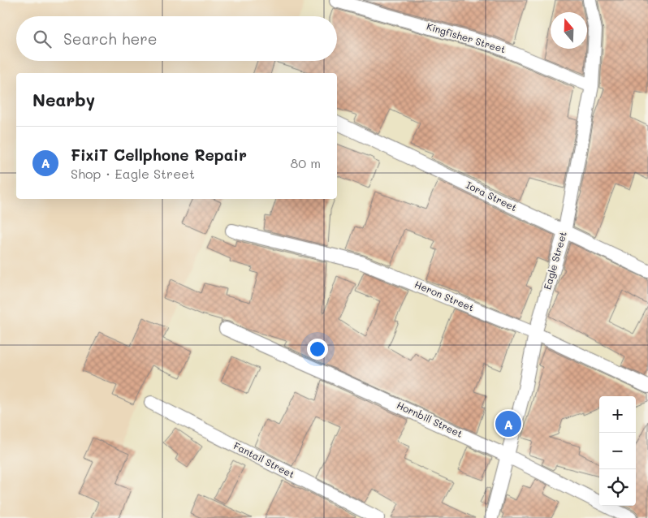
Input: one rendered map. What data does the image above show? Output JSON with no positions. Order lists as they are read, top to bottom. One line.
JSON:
{"streets":{"street":["Kingfisher Street","Iora Street","Eagle Street","Heron Street","Hornbill Street","Fantail Street"]},"crossings":[["Kingfisher Street","Eagle Street"],["Iora Street","Eagle Street"],["Eagle Street","Heron Street"],["Eagle Street","Hornbill Street"]],"north":"top","page":{"search":"Search here","heading":"Nearby","list":[{"mark":"A","name":"FixiT Cellphone Repair","note":"Shop · Eagle Street","value":"80 m"}],"map_buttons":["+","−"],"pins":"A"}}
